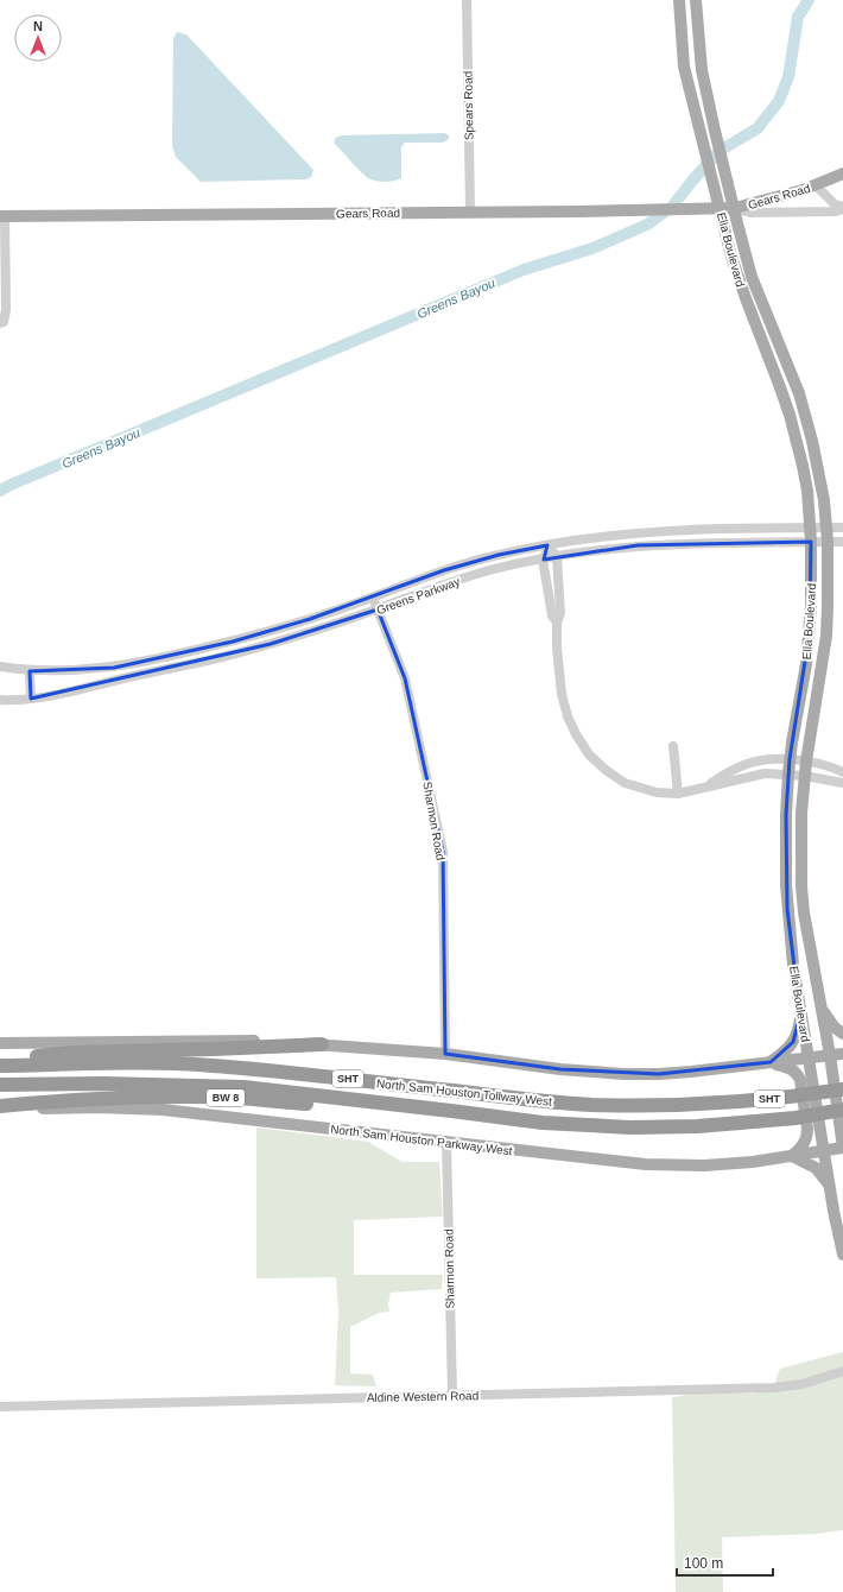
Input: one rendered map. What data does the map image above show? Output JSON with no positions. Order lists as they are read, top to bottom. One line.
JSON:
{"streets":{"highway":["SHT","North Sam Houston Tollway West","BW 8"],"main road":["Gears Road","Ella Boulevard","North Sam Houston Parkway West"],"street":["Spears Road","Greens Parkway","Sharmon Road","Aldine Western Road"]},"crossings":[["Spears Road","Gears Road"],["Gears Road","Ella Boulevard"],["Ella Boulevard","Greens Parkway"],["Ella Boulevard","North Sam Houston Parkway West"],["Greens Parkway","Sharmon Road"],["Sharmon Road","North Sam Houston Parkway West"],["Sharmon Road","Aldine Western Road"],["North Sam Houston Tollway West","BW 8"],["BW 8","North Sam Houston Parkway West"]],"water":["Greens Bayou"],"scale_bar":"100 m","north":"top"}
